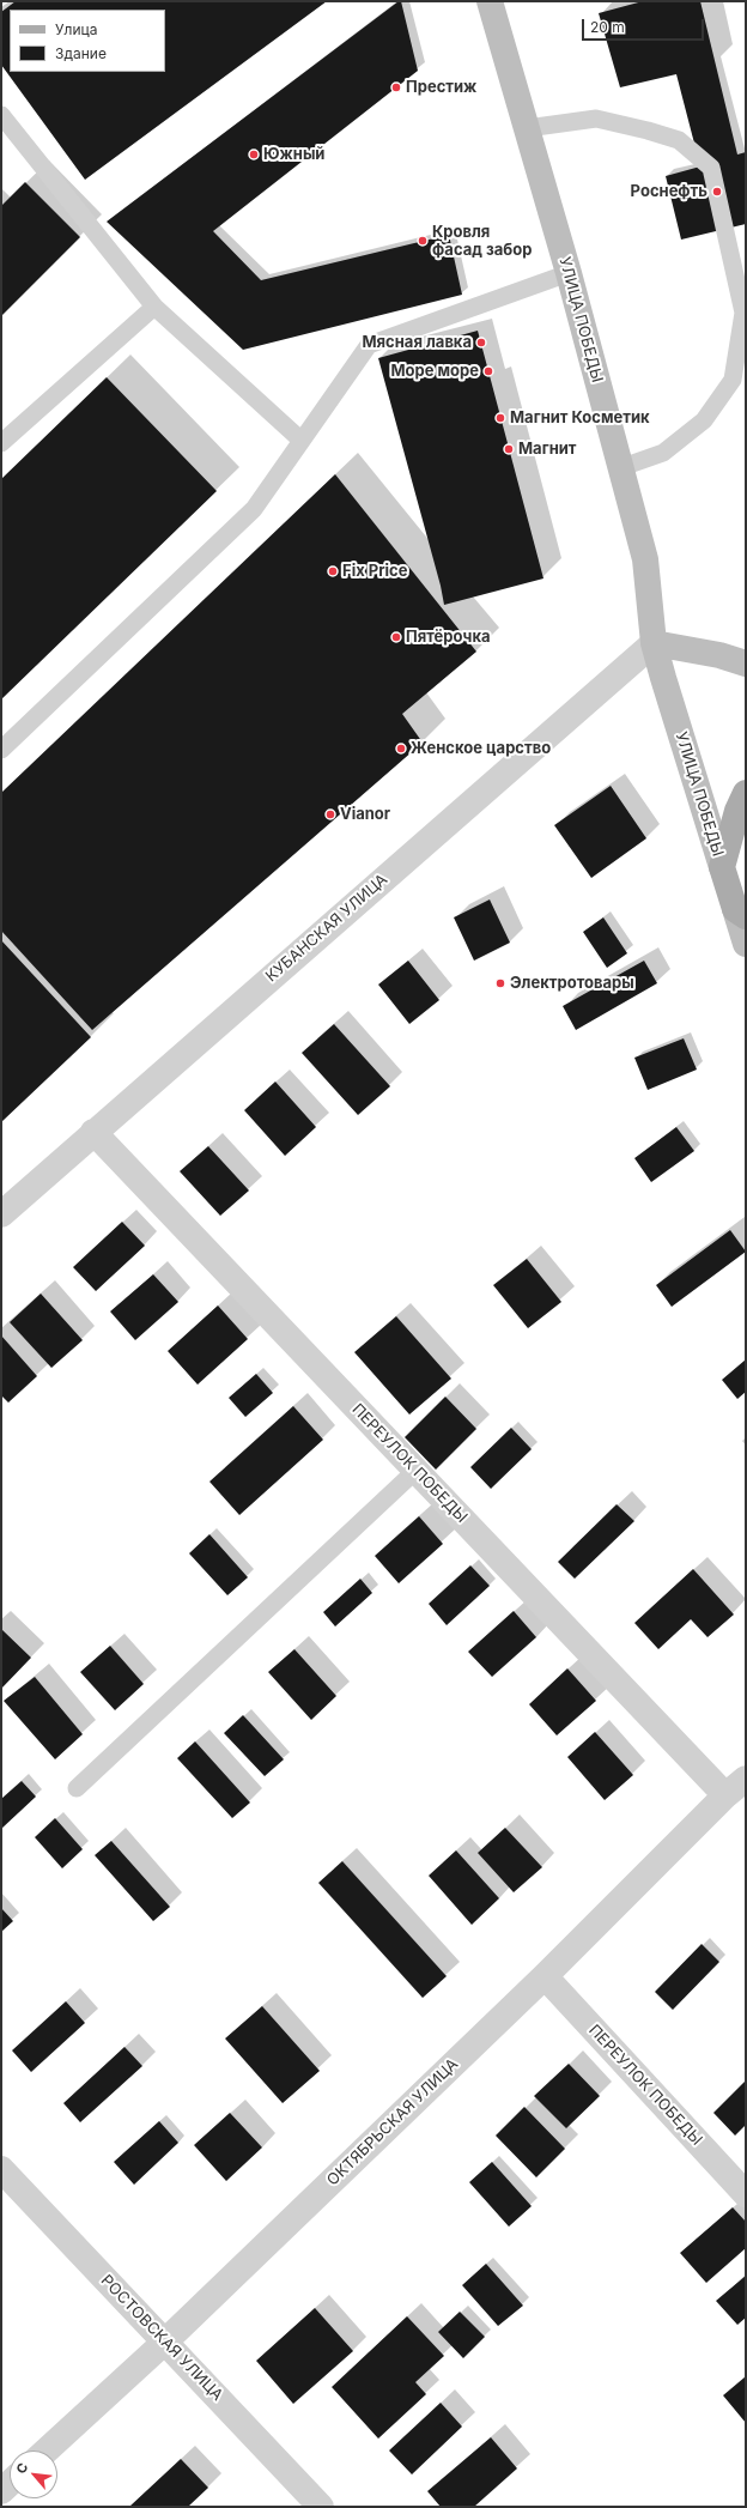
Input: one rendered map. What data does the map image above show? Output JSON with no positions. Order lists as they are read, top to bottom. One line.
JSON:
{"streets":{"main road":["УЛИЦА ПОБЕДЫ"],"street":["КУБАНСКАЯ УЛИЦА","ПЕРЕУЛОК ПОБЕДЫ","ОКТЯБРЬСКАЯ УЛИЦА","РОСТОВСКАЯ УЛИЦА"]},"crossings":[["УЛИЦА ПОБЕДЫ","КУБАНСКАЯ УЛИЦА"],["КУБАНСКАЯ УЛИЦА","ПЕРЕУЛОК ПОБЕДЫ"],["ПЕРЕУЛОК ПОБЕДЫ","ОКТЯБРЬСКАЯ УЛИЦА"],["ОКТЯБРЬСКАЯ УЛИЦА","РОСТОВСКАЯ УЛИЦА"]],"places":["Престиж","Южный","Роснефть","Кровля фасад забор","Мясная лавка","Море море","Магнит Косметик","Магнит","Fix Price","Пятёрочка","Женское царство","Vianor","Электротовары"],"legend":["Улица","Здание"],"scale_bar":"20 m","north":"top left"}
